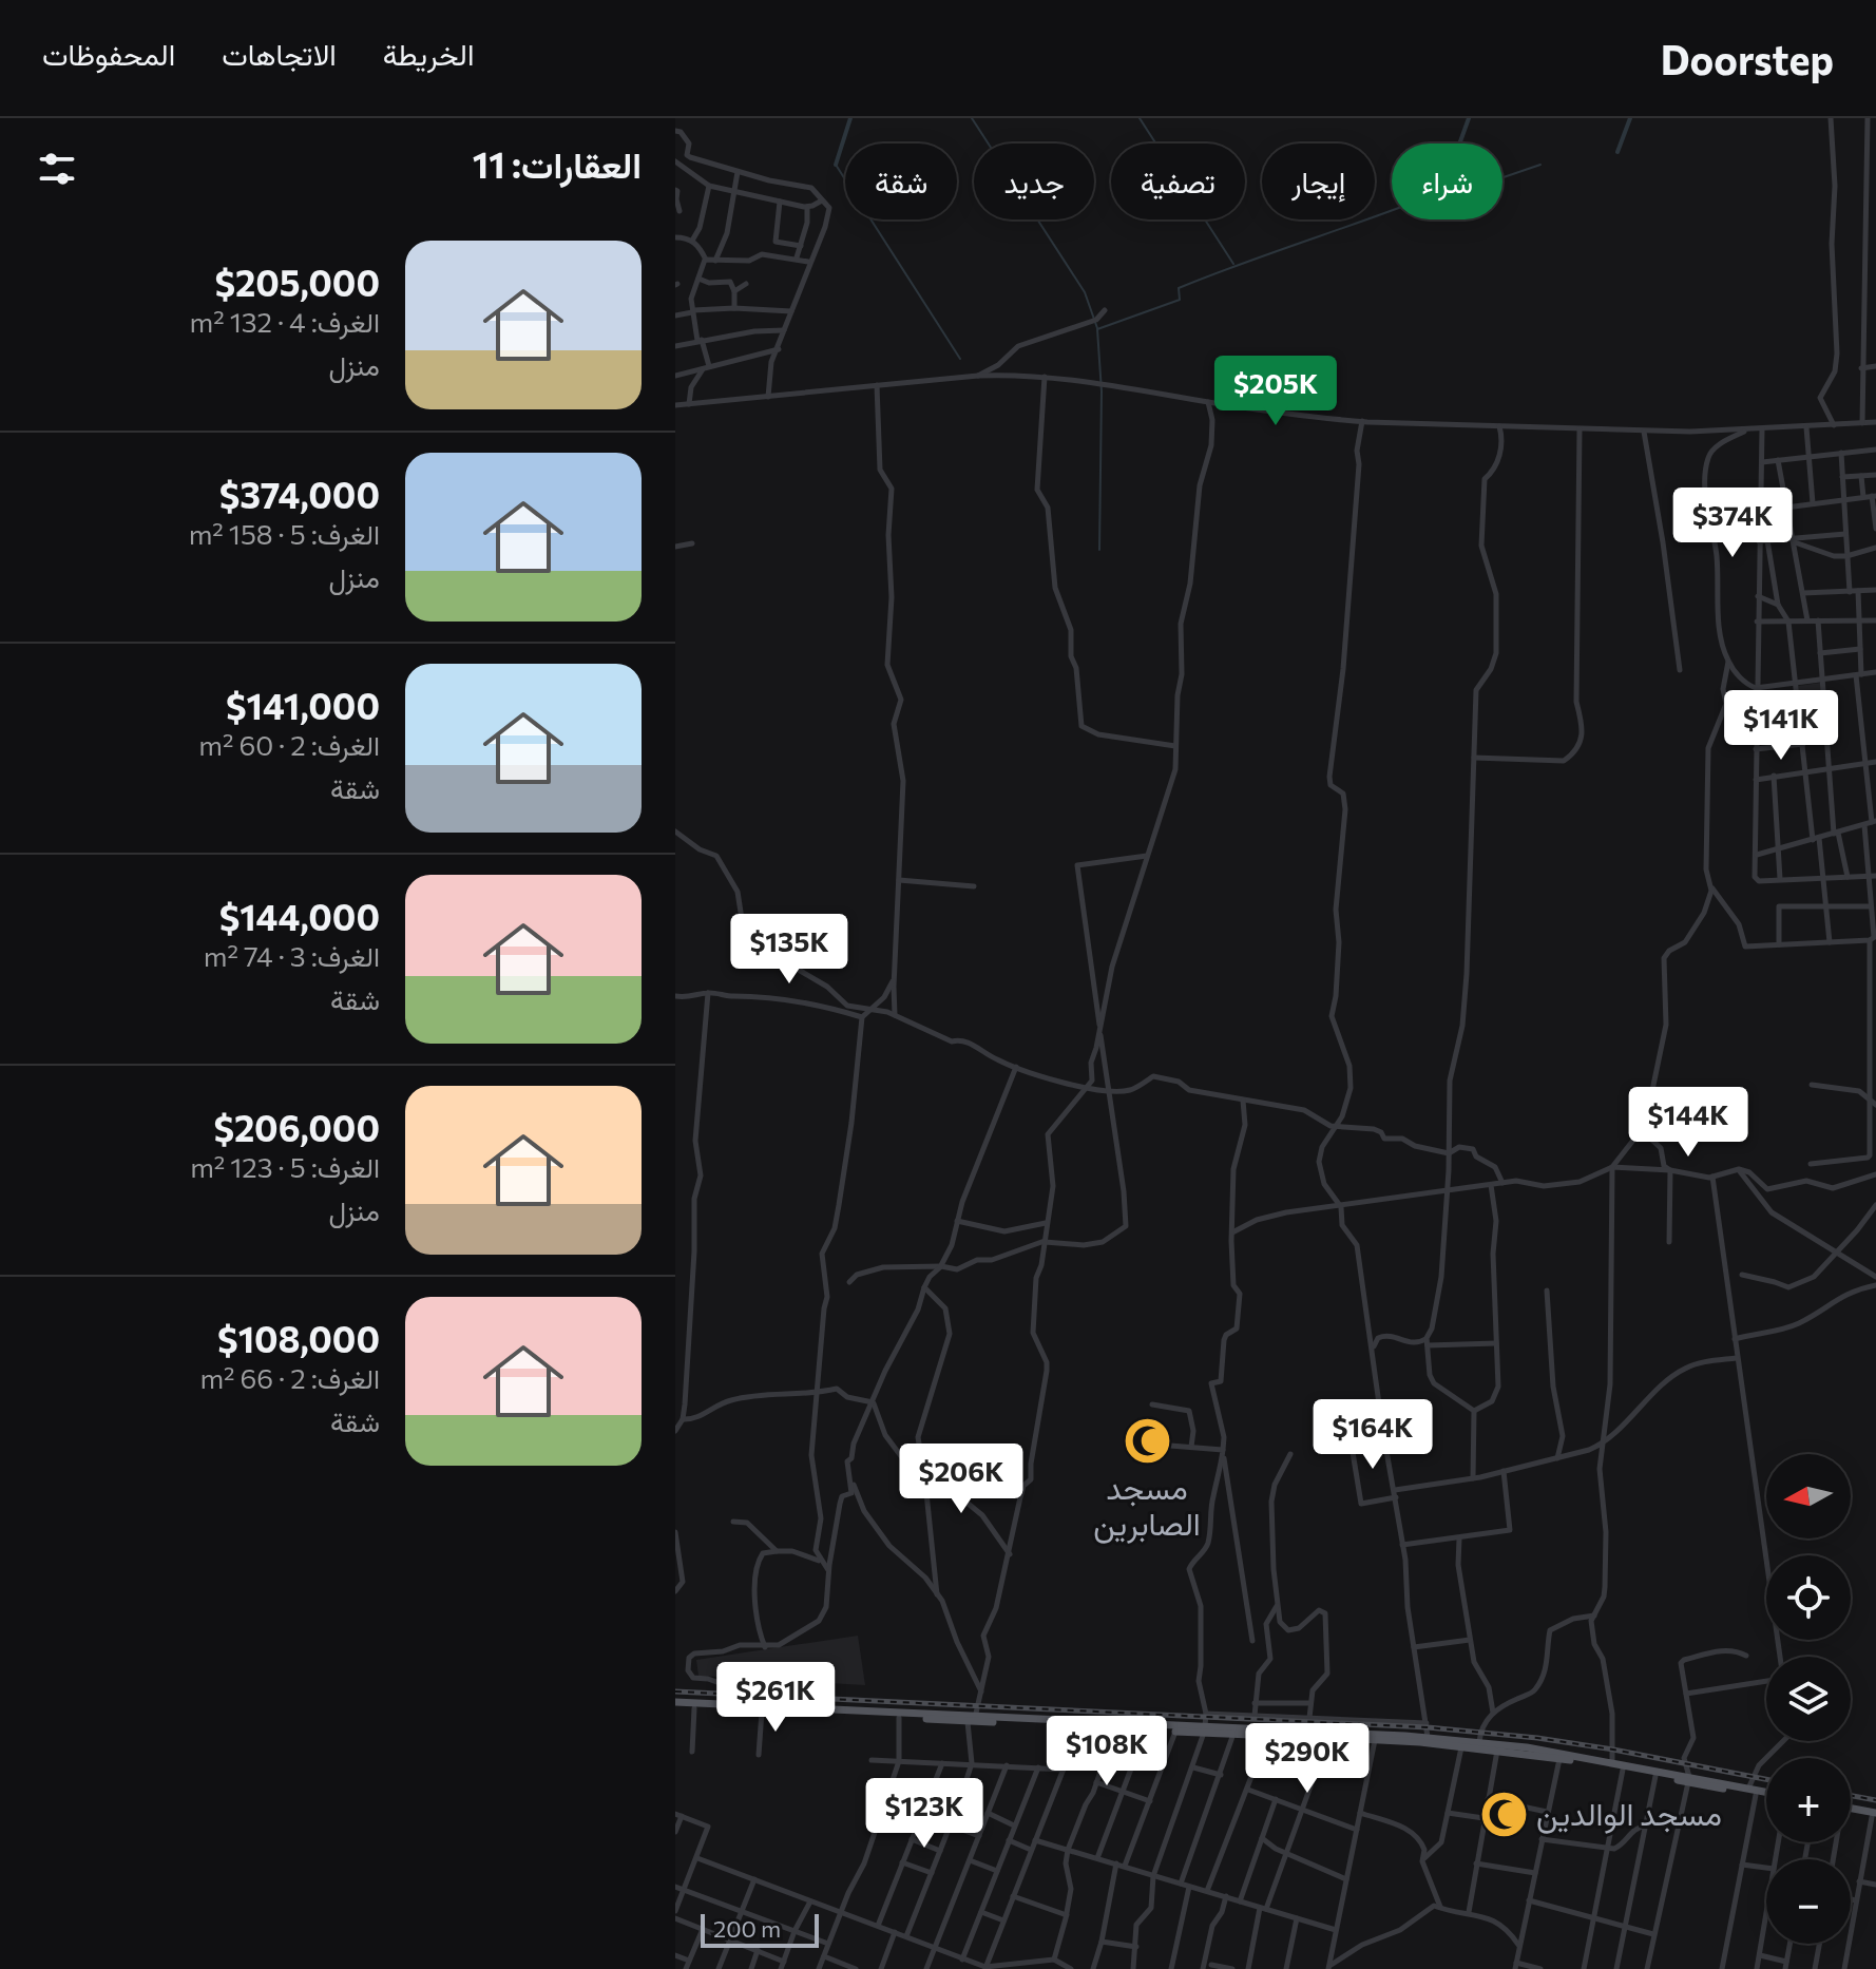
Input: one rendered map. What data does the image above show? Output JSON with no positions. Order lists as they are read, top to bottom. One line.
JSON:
{"places":{"mosque":["مسجد الصابرين","مسجد الوالدين"]},"scale_bar":"200 m","north":"left","page":{"header":"Doorstep","nav":["الخريطة","الاتجاهات","المحفوظات"],"heading":"العقارات: 11","chip":["شراء","إيجار","تصفية","جديد","شقة"],"list":[{"name":"$205,000","note":"الغرف: 4 · 132 m² · منزل"},{"name":"$374,000","note":"الغرف: 5 · 158 m² · منزل"},{"name":"$141,000","note":"الغرف: 2 · 60 m² · شقة"},{"name":"$144,000","note":"الغرف: 3 · 74 m² · شقة"},{"name":"$206,000","note":"الغرف: 5 · 123 m² · منزل"},{"name":"$108,000","note":"الغرف: 2 · 66 m² · شقة"}],"price":["$205K","$374K","$141K","$135K","$144K","$164K","$206K","$261K","$108K","$290K","$123K"],"map_buttons":["+","−"],"scale":"200 m"}}
